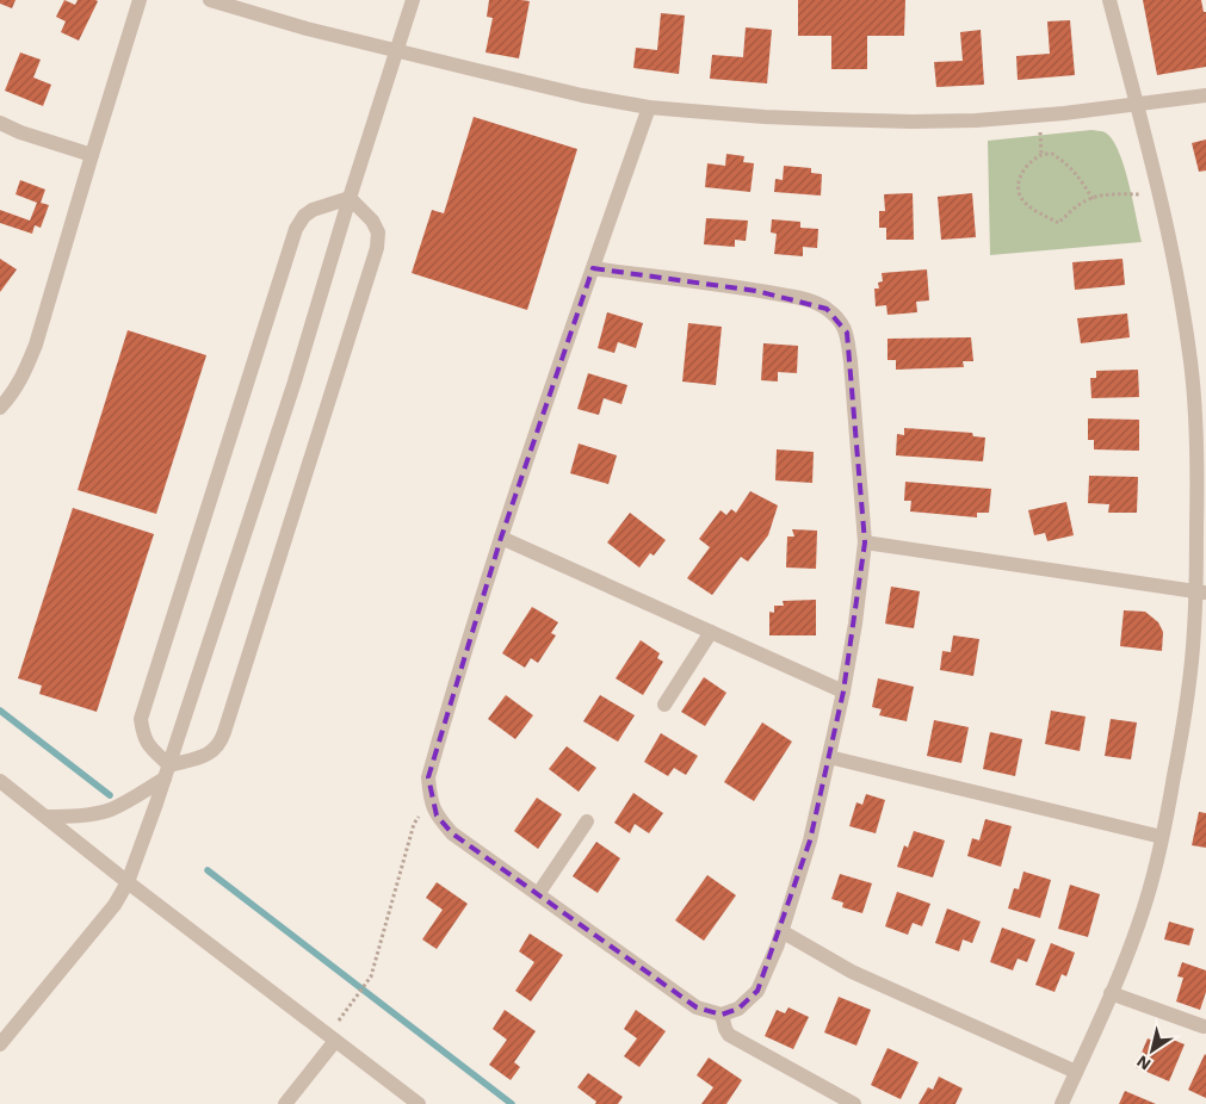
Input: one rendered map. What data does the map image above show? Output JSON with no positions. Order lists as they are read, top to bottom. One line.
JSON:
{"north":"bottom left"}
